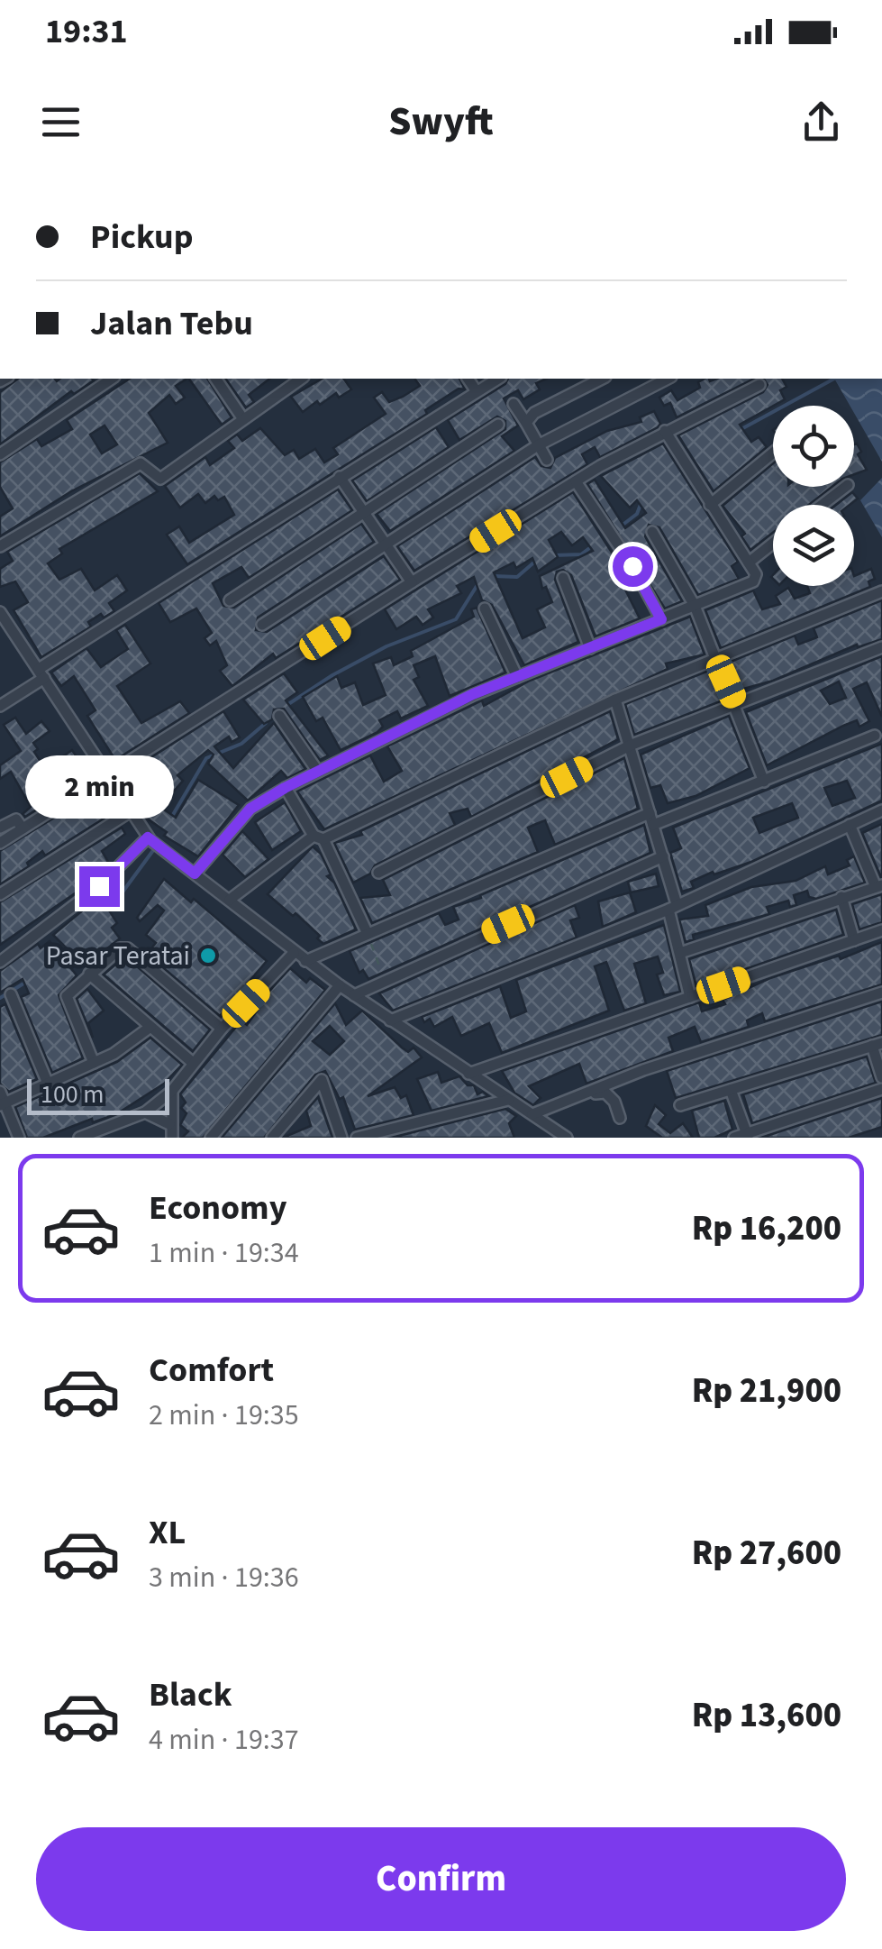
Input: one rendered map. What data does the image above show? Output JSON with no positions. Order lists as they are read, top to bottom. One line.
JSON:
{"places":["Pasar Teratai"],"scale_bar":"100 m","page":{"status":"19:31","header":"Swyft","banner":["Pickup","Jalan Tebu"],"bubble":"2 min","scale":"100 m","list":[{"name":"Economy","note":"1 min · 19:34","value":"Rp 16,200"},{"name":"Comfort","note":"2 min · 19:35","value":"Rp 21,900"},{"name":"XL","note":"3 min · 19:36","value":"Rp 27,600"},{"name":"Black","note":"4 min · 19:37","value":"Rp 13,600"}],"buttons":"Confirm"}}
